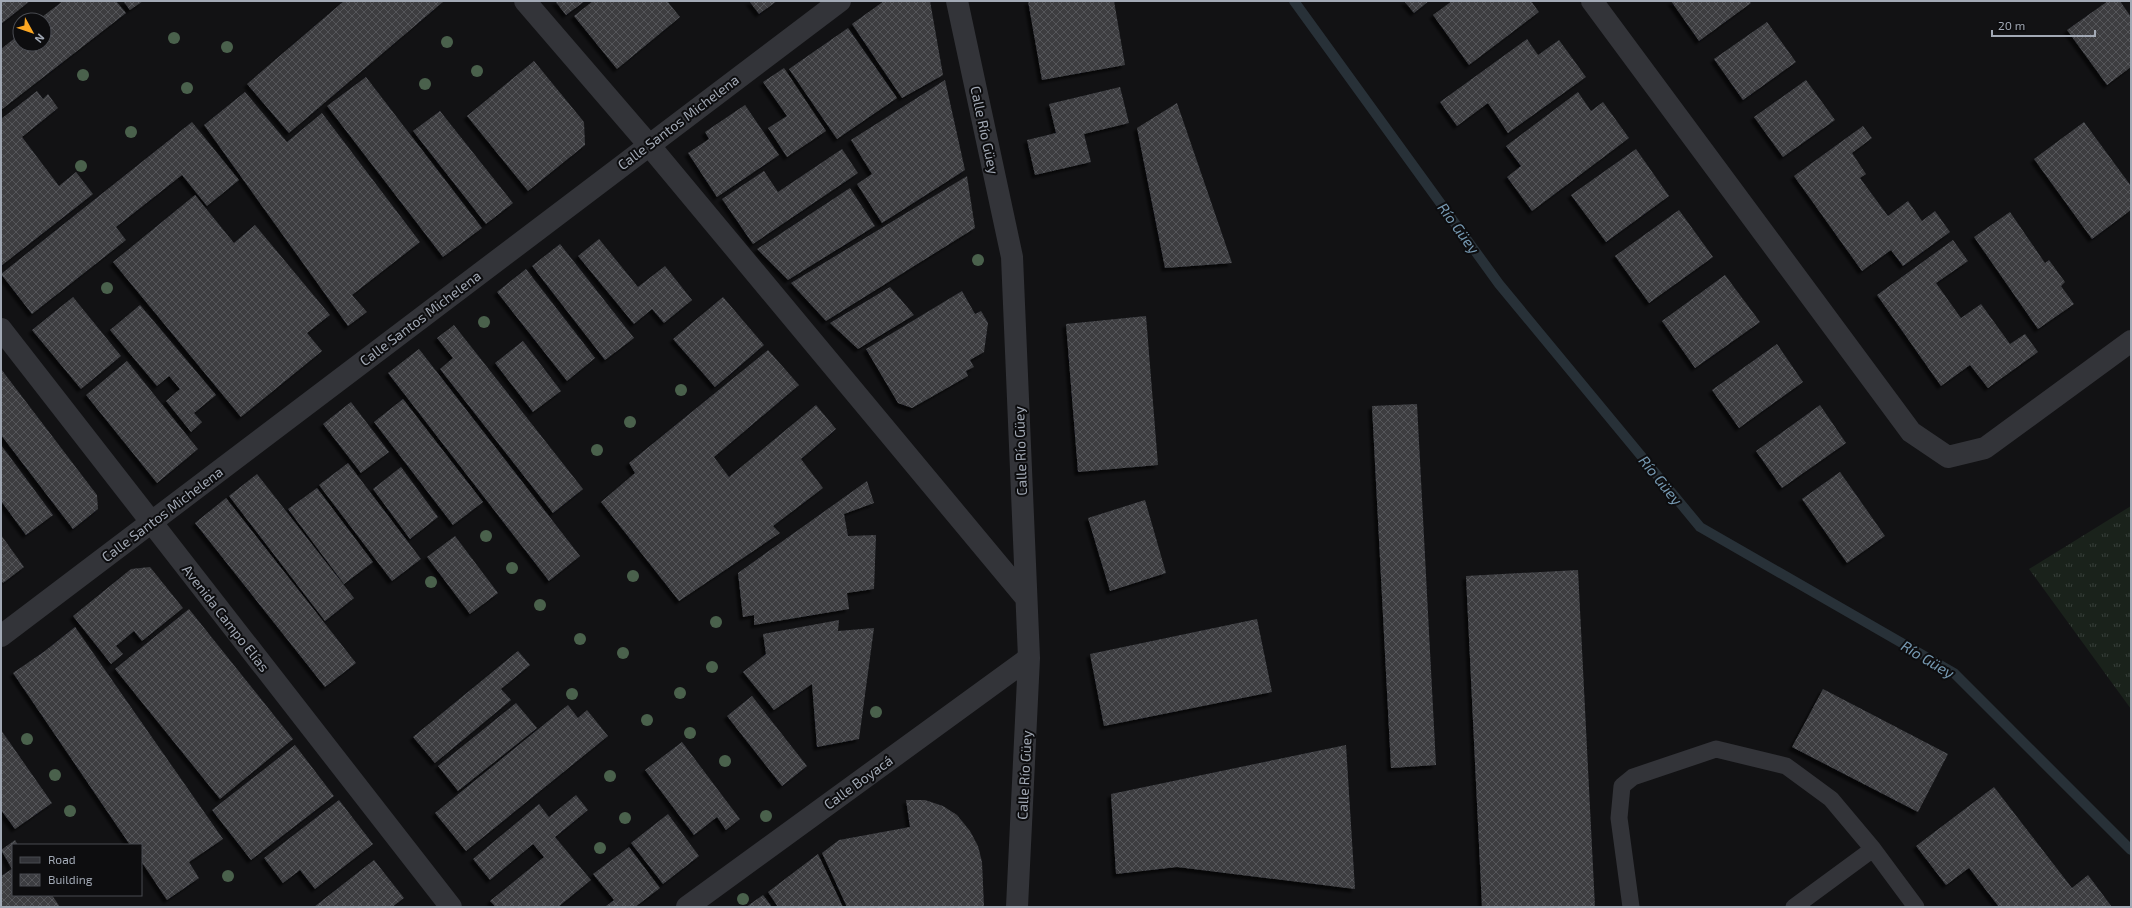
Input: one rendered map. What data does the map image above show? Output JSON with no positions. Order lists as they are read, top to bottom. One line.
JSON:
{"streets":{"street":["Calle Santos Michelena","Calle Río Güey","Avenida Campo Elías","Calle Boyacá"]},"crossings":[["Calle Santos Michelena","Avenida Campo Elías"],["Calle Río Güey","Calle Boyacá"]],"water":["Río Güey"],"legend":["Road","Building"],"scale_bar":"20 m","north":"bottom right"}
